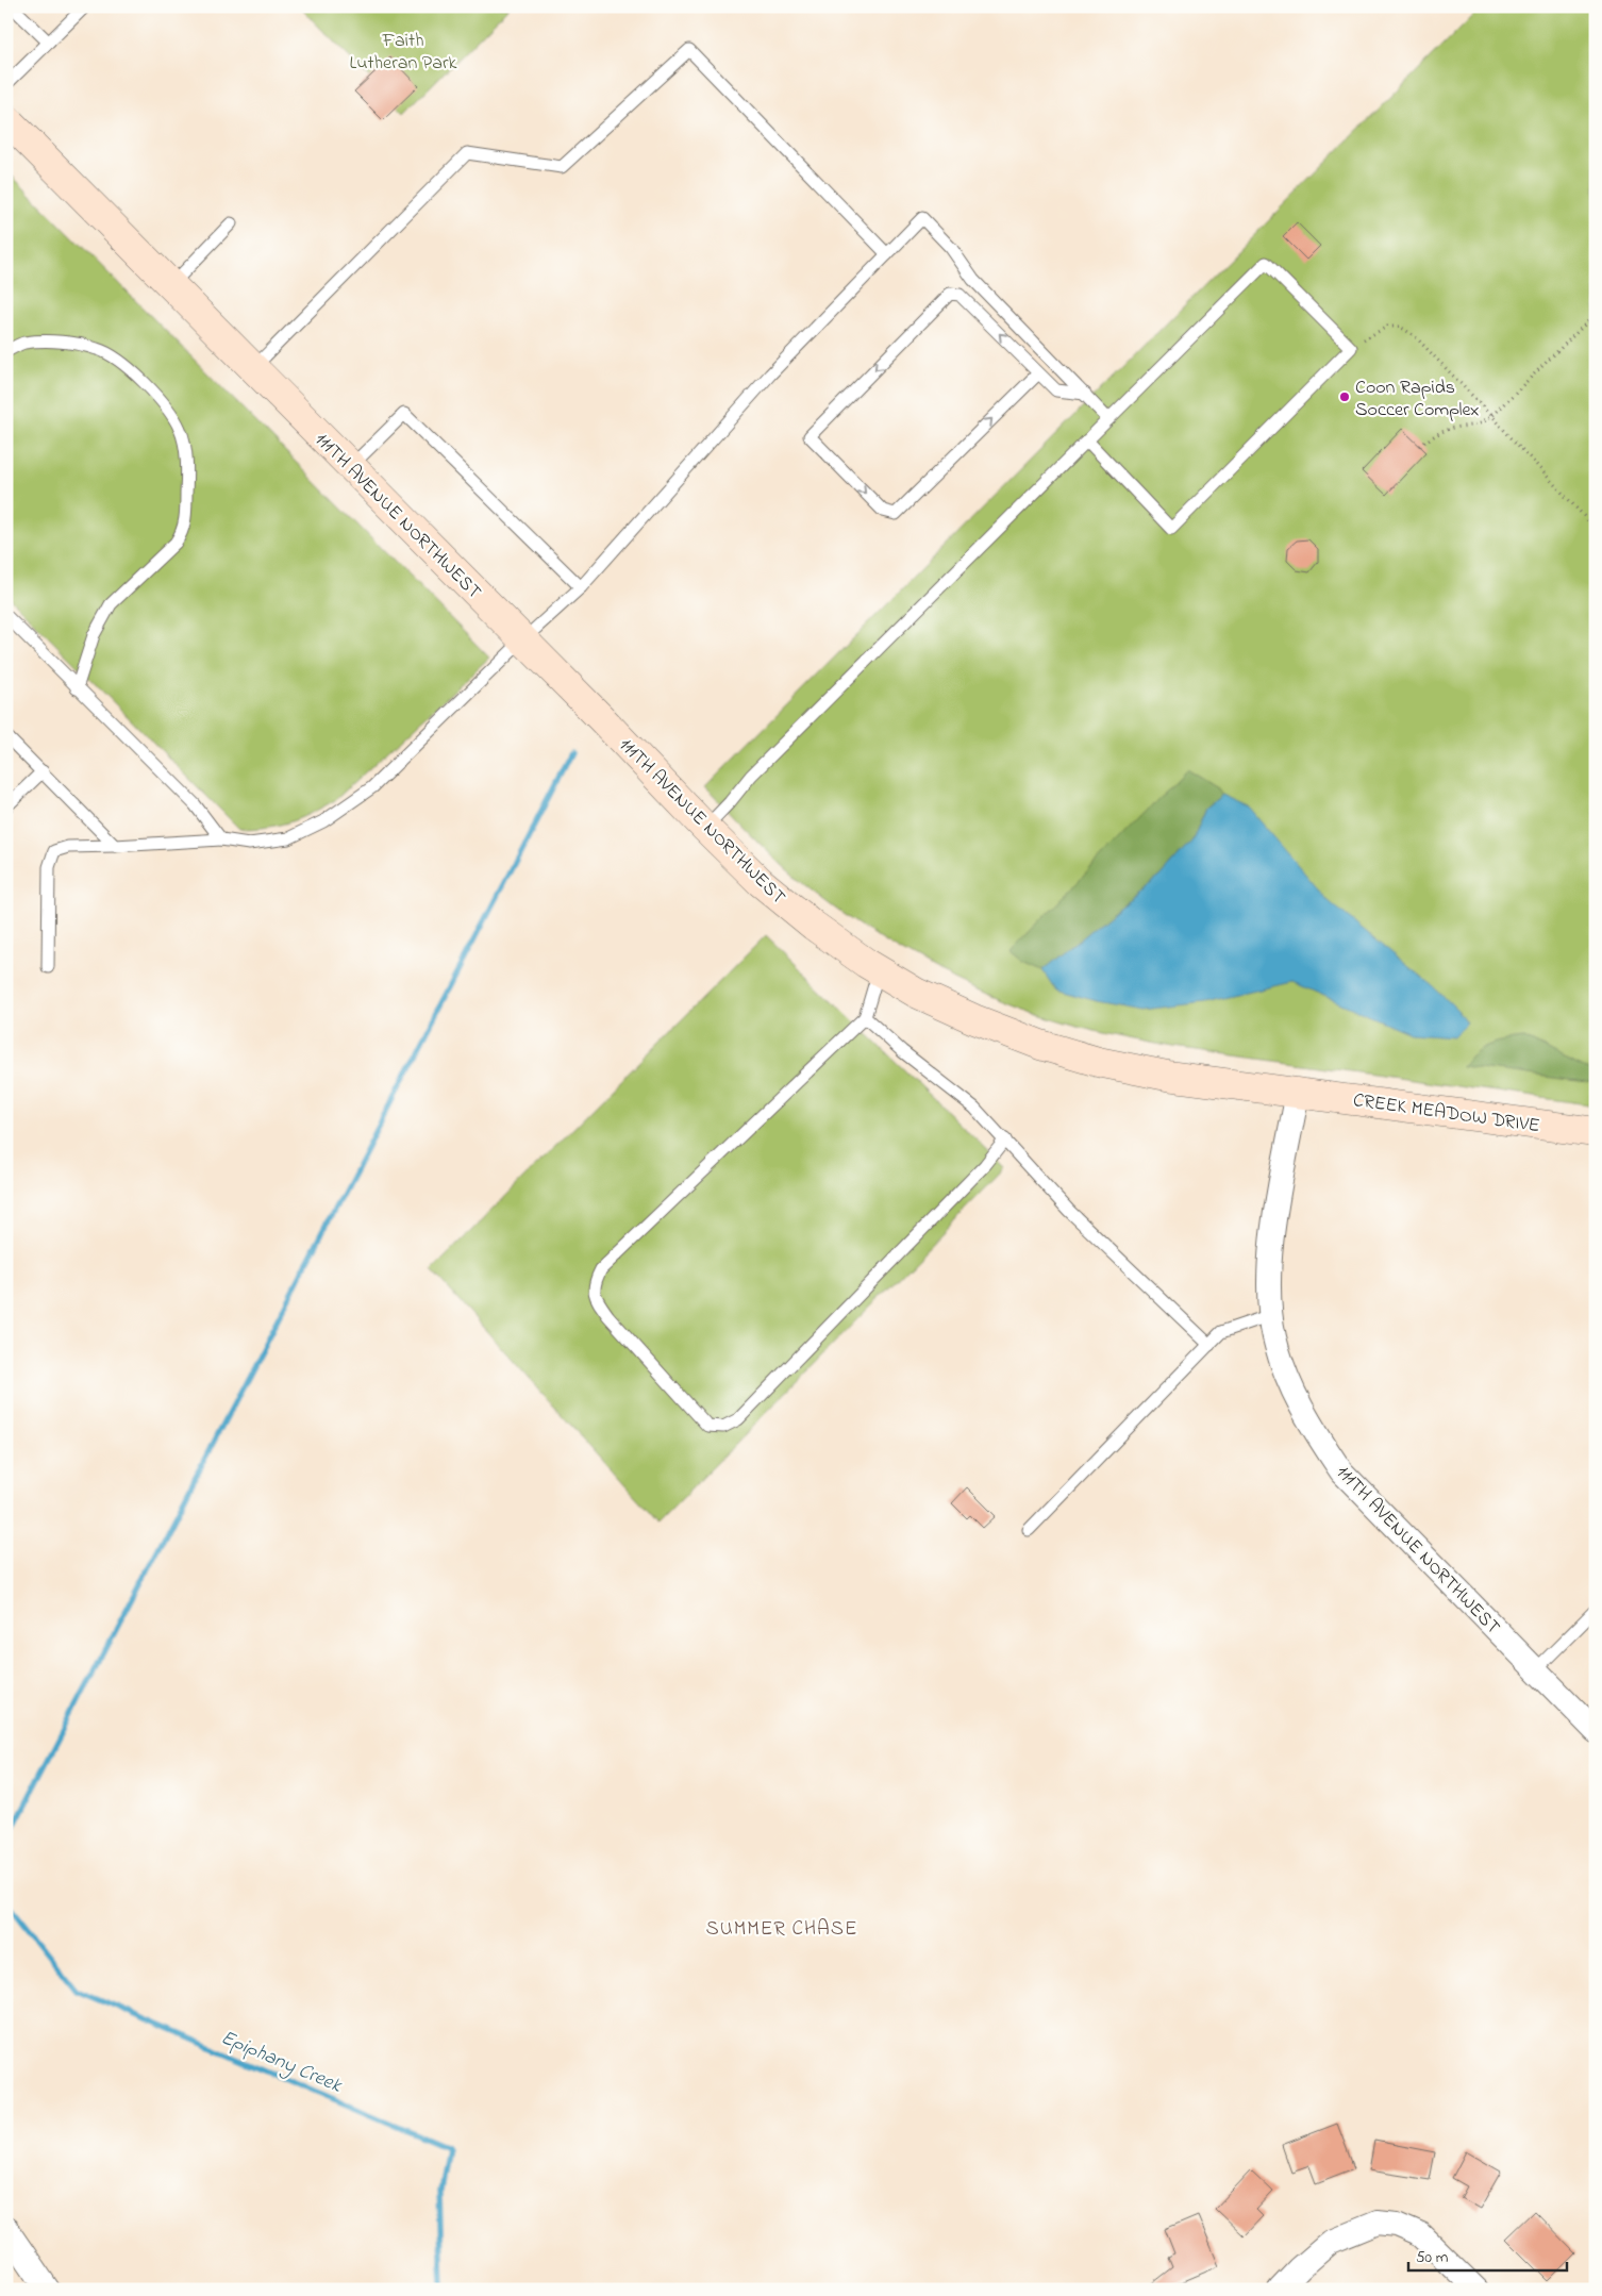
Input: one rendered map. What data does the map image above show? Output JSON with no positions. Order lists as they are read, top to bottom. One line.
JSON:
{"streets":{"street":["111TH AVENUE NORTHWEST","CREEK MEADOW DRIVE"]},"crossings":[["111TH AVENUE NORTHWEST","CREEK MEADOW DRIVE"]],"districts":["SUMMER CHASE"],"water":["Epiphany Creek"],"parks":["Faith Lutheran Park"],"places":["Coon Rapids Soccer Complex"],"scale_bar":"50 m"}
